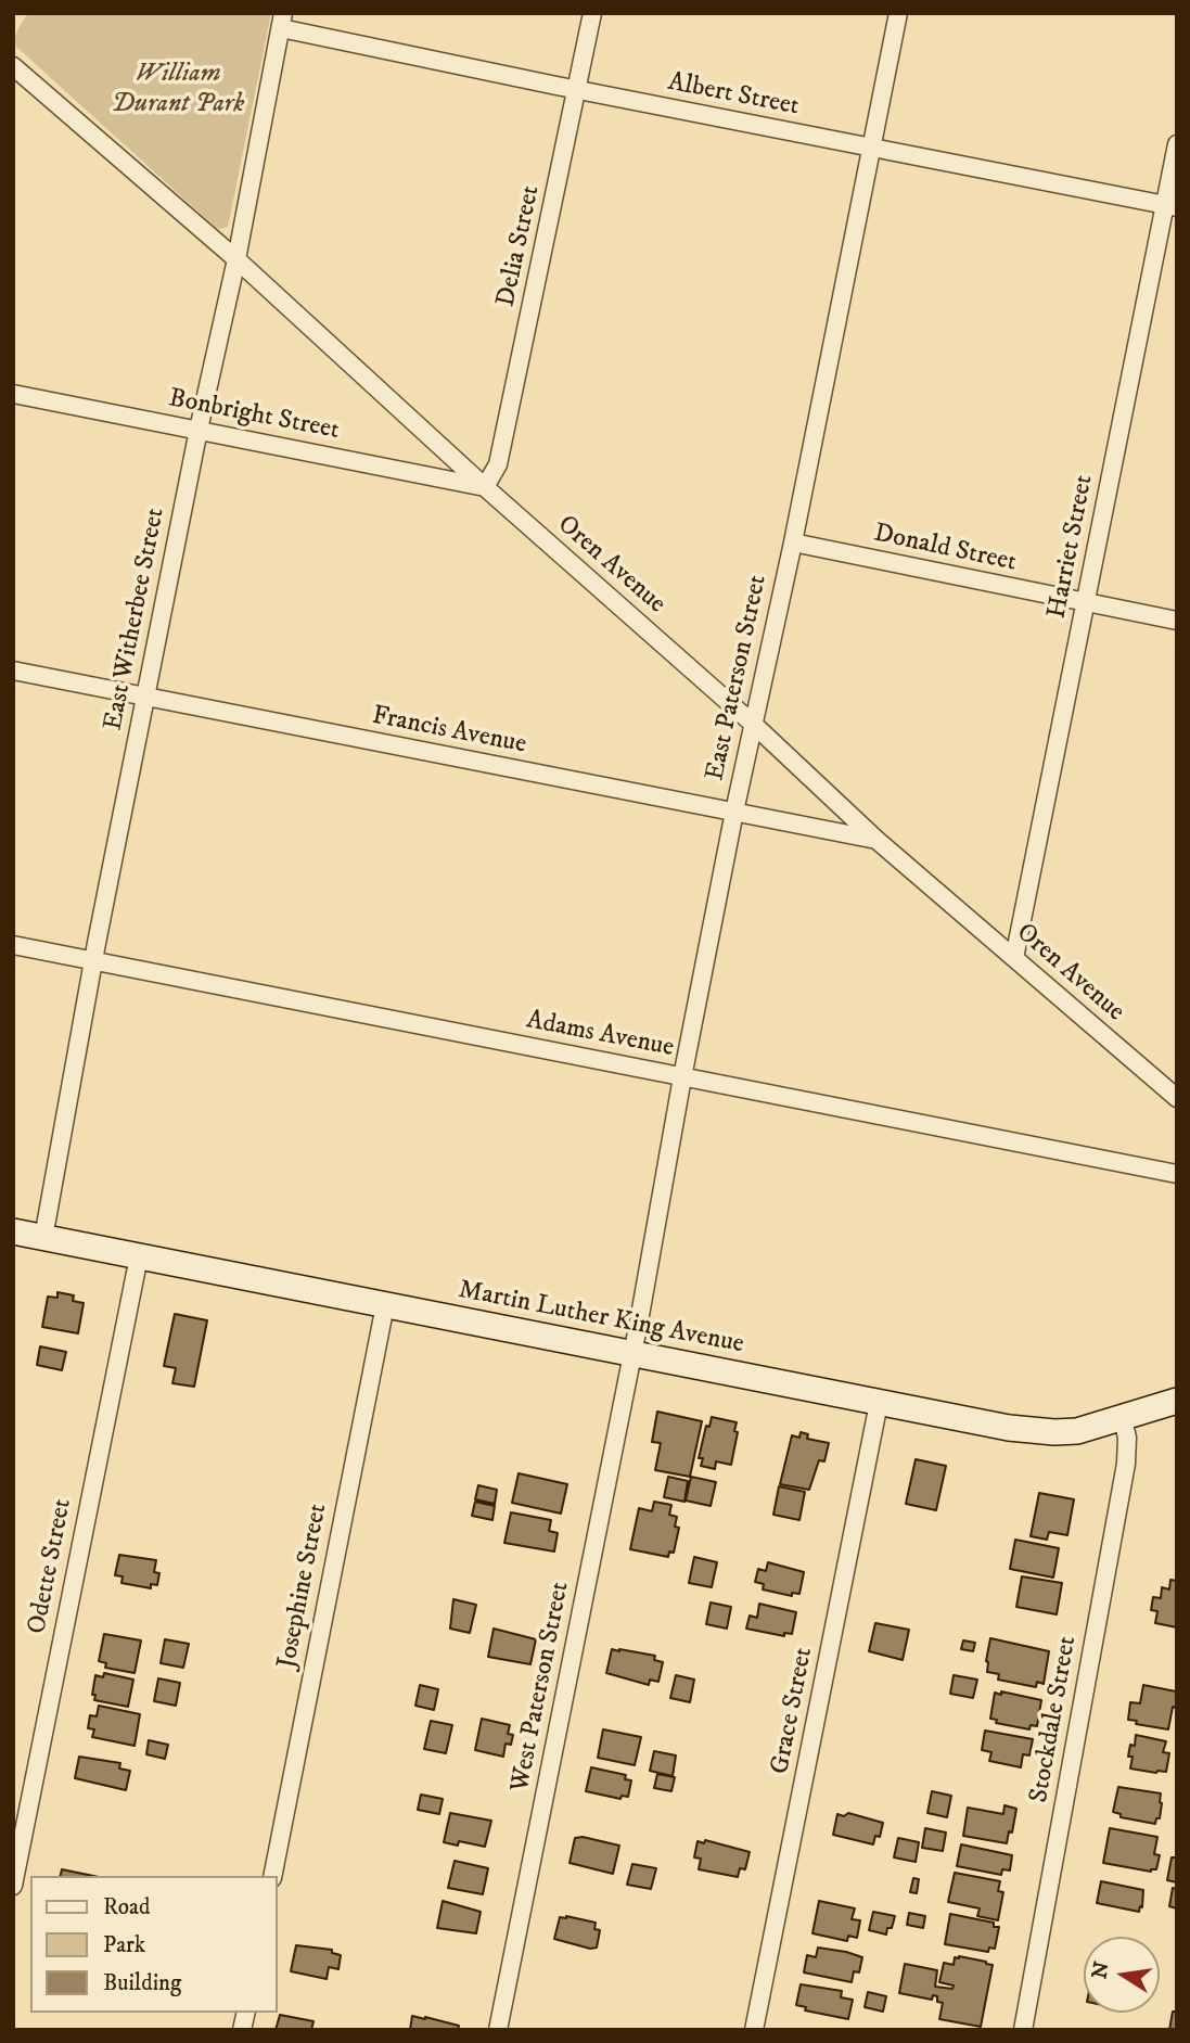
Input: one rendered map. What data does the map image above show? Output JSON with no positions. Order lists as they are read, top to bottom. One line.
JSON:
{"streets":{"street":["Albert Street","Delia Street","Bonbright Street","Harriet Street","Donald Street","Oren Avenue","East Witherbee Street","East Paterson Street","Francis Avenue","Adams Avenue","Martin Luther King Avenue","Odette Street","Josephine Street","West Paterson Street","Grace Street","Stockdale Street"]},"crossings":[["Albert Street","Delia Street"],["Albert Street","Harriet Street"],["Albert Street","East Witherbee Street"],["Albert Street","East Paterson Street"],["Delia Street","Bonbright Street"],["Delia Street","Oren Avenue"],["Bonbright Street","Oren Avenue"],["Bonbright Street","East Witherbee Street"],["Harriet Street","Donald Street"],["Harriet Street","Oren Avenue"],["Donald Street","East Paterson Street"],["Oren Avenue","East Witherbee Street"],["Oren Avenue","East Paterson Street"],["Oren Avenue","Francis Avenue"],["East Witherbee Street","Francis Avenue"],["East Witherbee Street","Adams Avenue"],["East Witherbee Street","Martin Luther King Avenue"],["East Paterson Street","Francis Avenue"],["East Paterson Street","Adams Avenue"],["East Paterson Street","Martin Luther King Avenue"],["East Paterson Street","West Paterson Street"],["Martin Luther King Avenue","Odette Street"],["Martin Luther King Avenue","Josephine Street"],["Martin Luther King Avenue","West Paterson Street"],["Martin Luther King Avenue","Grace Street"],["Martin Luther King Avenue","Stockdale Street"]],"parks":["William Durant Park"],"legend":["Road","Park","Building"],"north":"left"}
